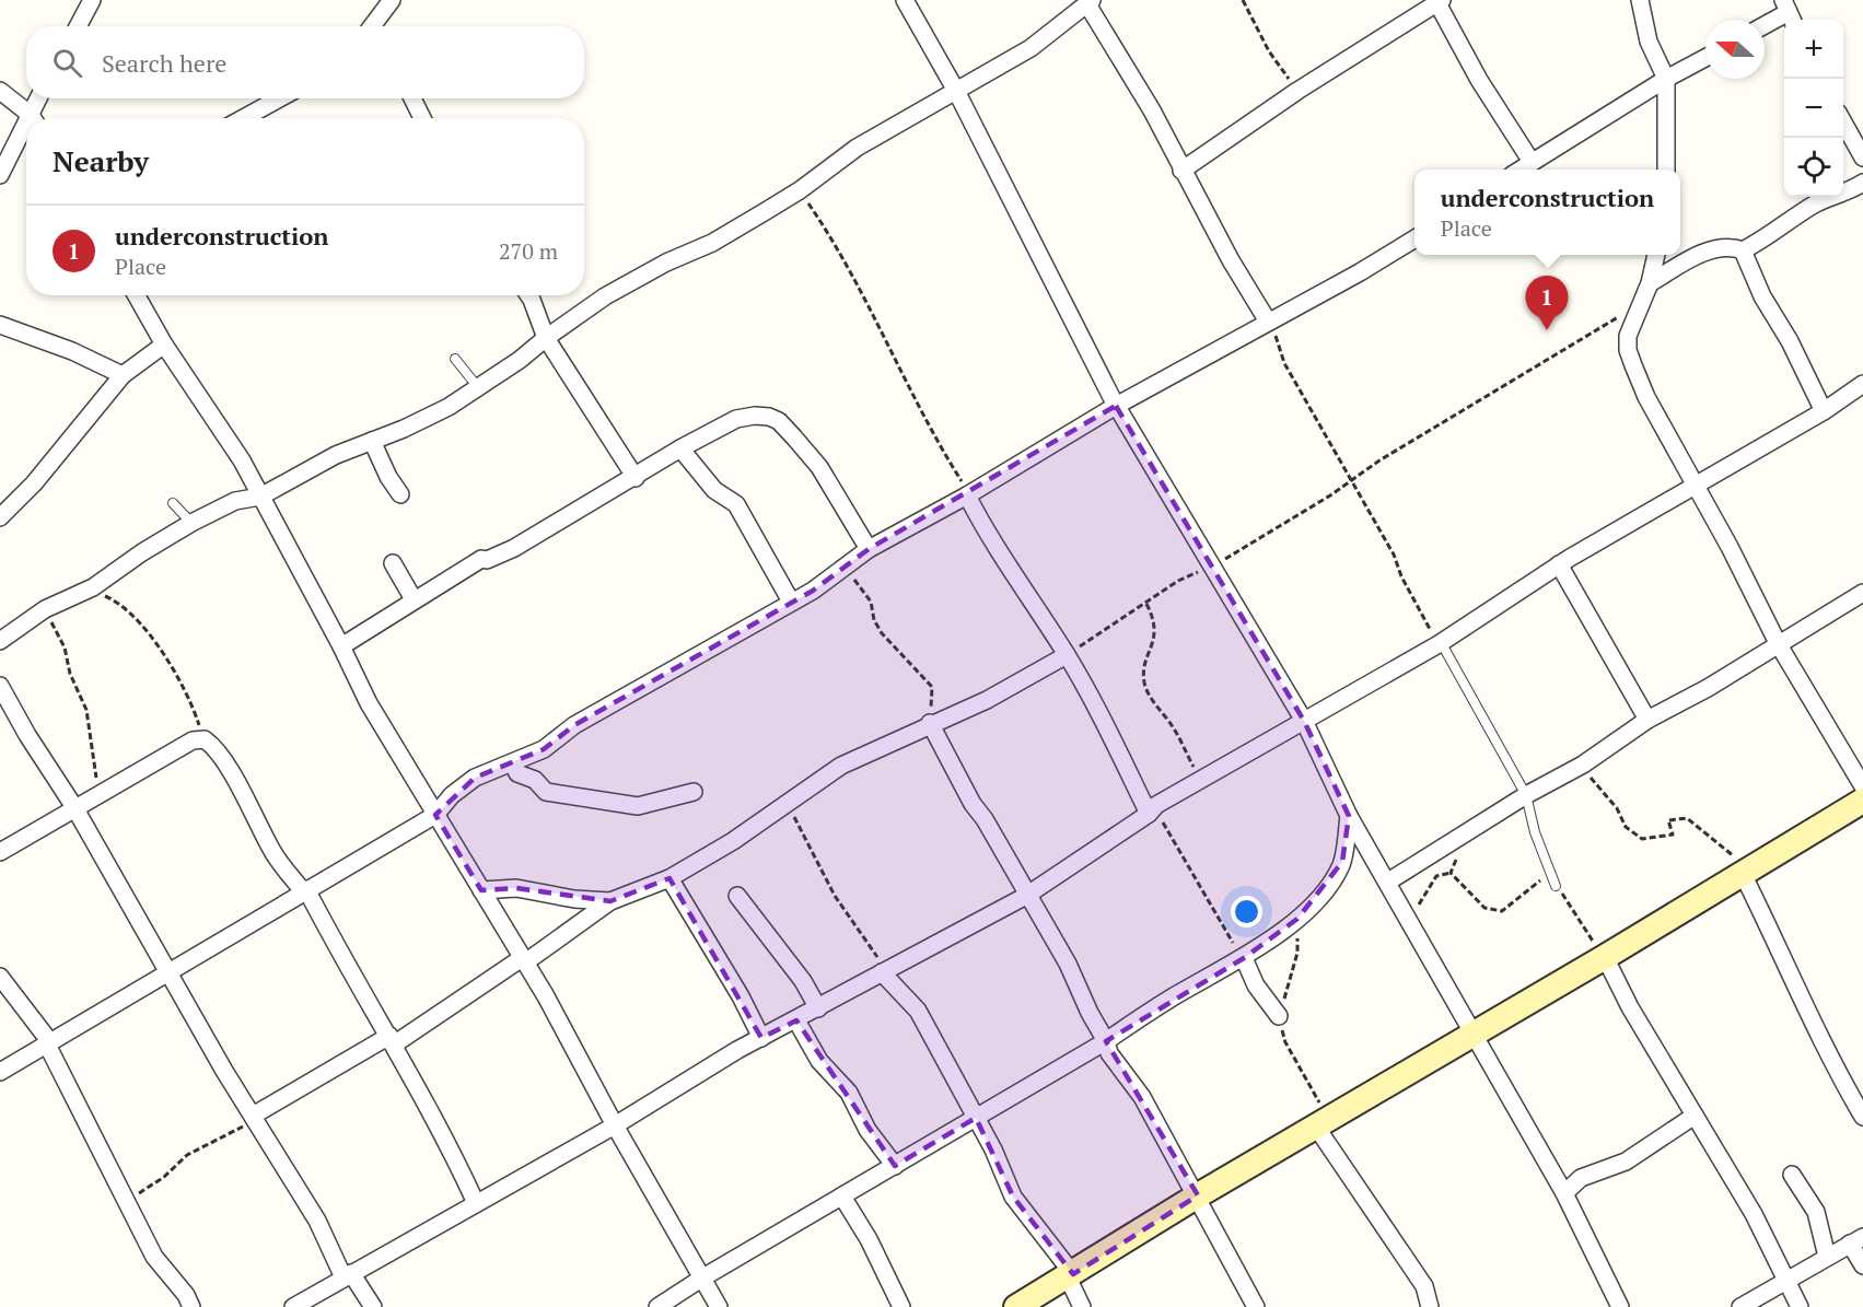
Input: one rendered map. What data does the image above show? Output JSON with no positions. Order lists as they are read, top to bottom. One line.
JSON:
{"north":"left","page":{"map_buttons":["+","−"],"search":"Search here","heading":"Nearby","popup":["underconstruction","Place"],"list":[{"mark":"1","name":"underconstruction","note":"Place","value":"270 m"}],"pins":"1"}}
